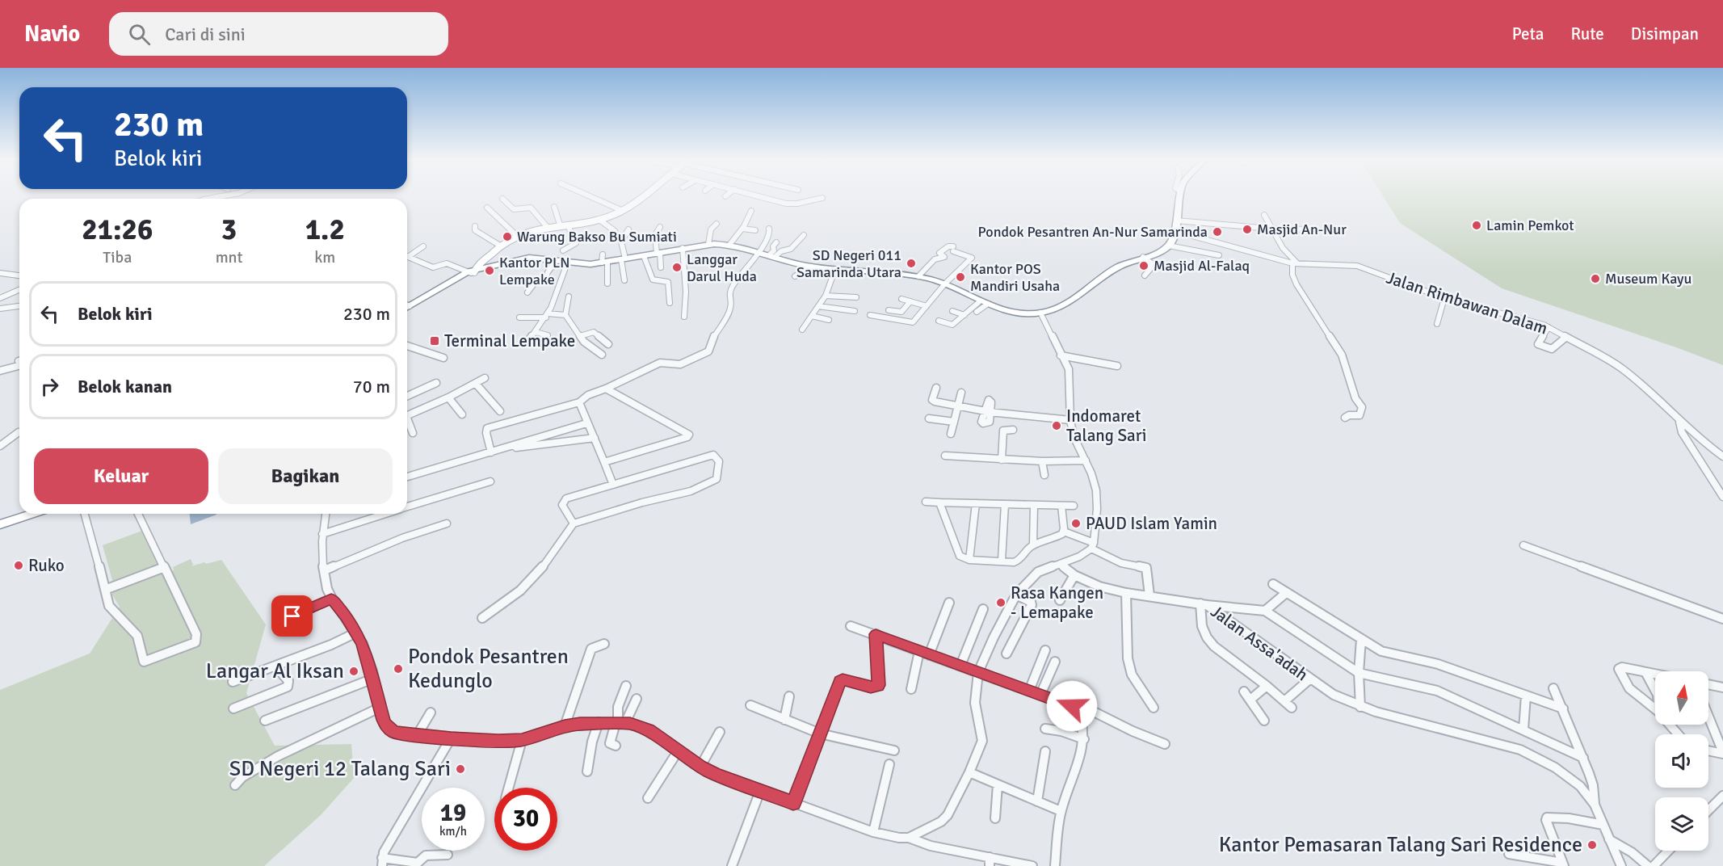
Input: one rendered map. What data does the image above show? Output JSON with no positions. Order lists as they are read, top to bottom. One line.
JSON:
{"streets":{"street":["Jalan Rimbawan Dalam","Jalan Assa'adah"]},"places":{"other":["Lamin Pemkot","Masjid An-Nur","Pondok Pesantren An-Nur Samarinda","Warung Bakso Bu Sumiati","SD Negeri 011 Samarinda Utara","Masjid Al-Falaq","Langgar Darul Huda","Kantor PLN Lempake","Kantor POS Mandiri Usaha","Museum Kayu","Indomaret Talang Sari","PAUD Islam Yamin","Ruko","Rasa Kangen - Lemapake","Pondok Pesantren Kedunglo","Langar Al Iksan","SD Negeri 12 Talang Sari","Kantor Pemasaran Talang Sari Residence"],"transit":["Terminal Lempake"]},"north":"top","page":{"header":"Navio","search":"Cari di sini","nav":["Peta","Rute","Disimpan"],"turn":["230 m","Belok kiri"],"eta":["21:26","Tiba","3","mnt","1.2","km"],"list":[{"name":"Belok kiri","value":"230 m"},{"name":"Belok kanan","value":"70 m"}],"buttons":["Keluar","Bagikan"],"speed":"19 km/h","limit":"30"}}
